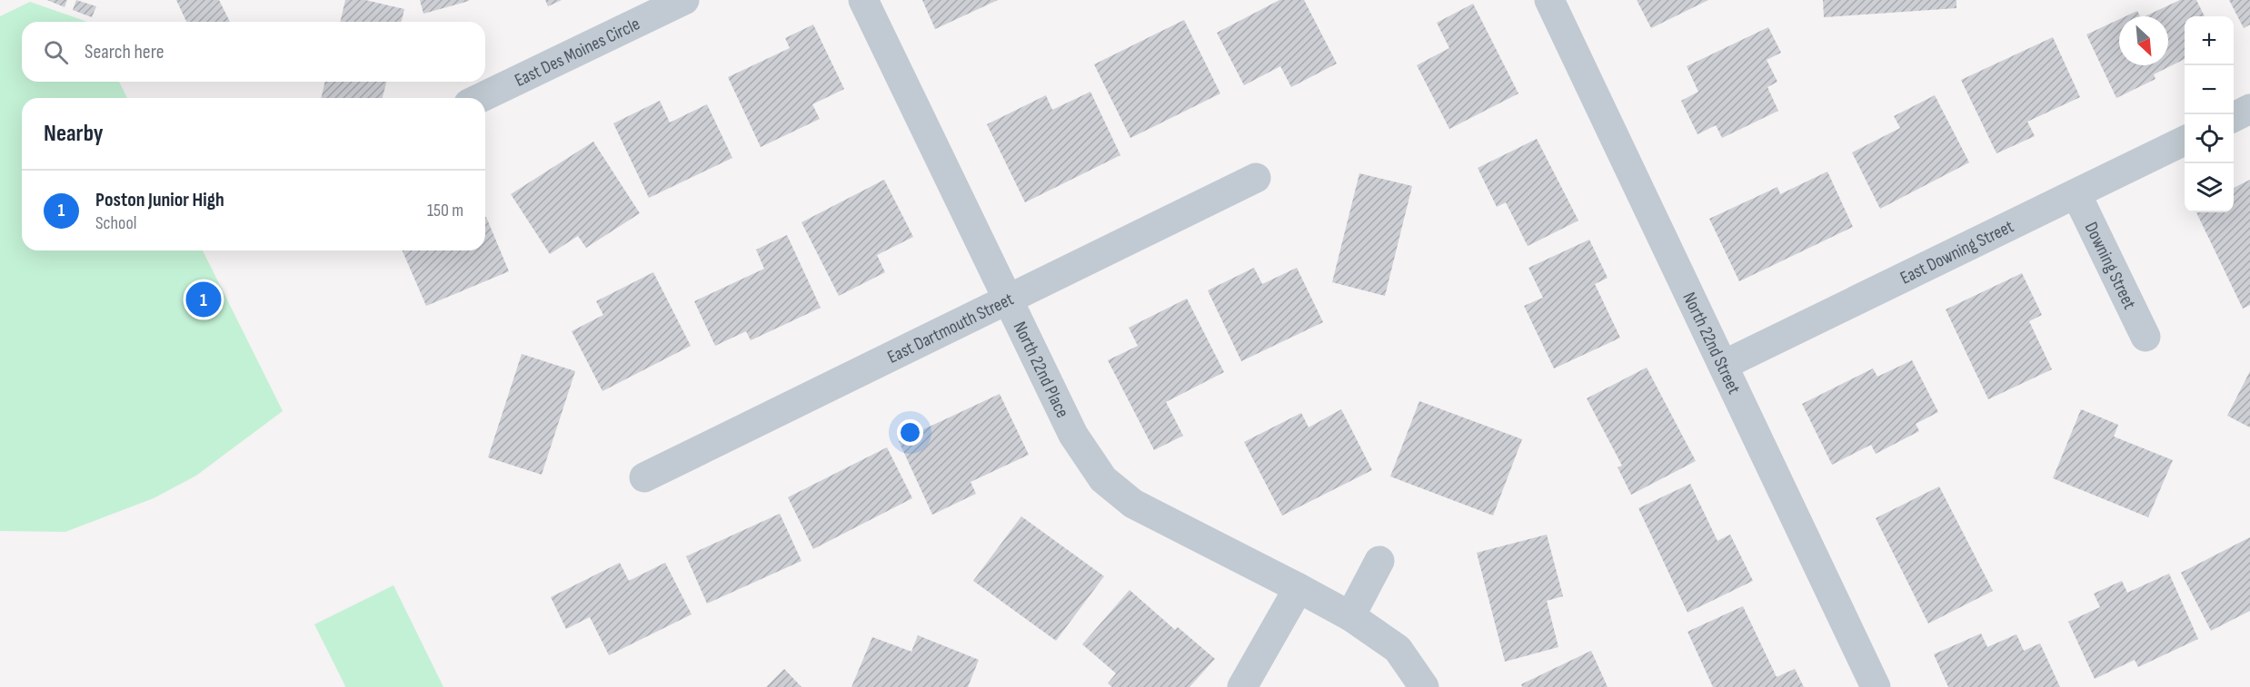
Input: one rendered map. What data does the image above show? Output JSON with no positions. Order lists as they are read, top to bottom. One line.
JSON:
{"streets":{"street":["East Des Moines Circle","East Downing Street","Downing Street","East Dartmouth Street","North 22nd Street","North 22nd Place"]},"crossings":[["East Downing Street","Downing Street"],["East Downing Street","North 22nd Street"],["East Dartmouth Street","North 22nd Place"]],"north":"bottom right","page":{"map_buttons":["+","−"],"search":"Search here","heading":"Nearby","list":[{"mark":"1","name":"Poston Junior High","note":"School","value":"150 m"}],"pins":"1"}}
